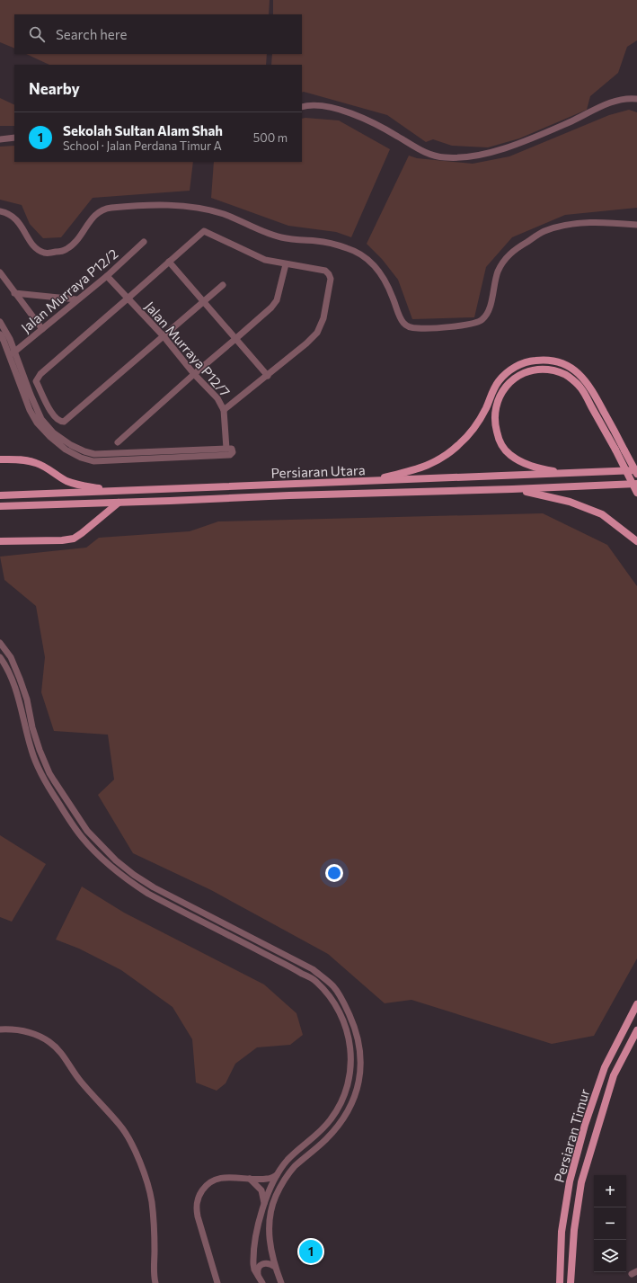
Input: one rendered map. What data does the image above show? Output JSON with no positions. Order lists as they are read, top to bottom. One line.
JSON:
{"streets":{"main road":["Persiaran Utara","Persiaran Timur"],"street":["Jalan Murraya P12/2","Jalan Murraya P12/7"]},"crossings":[["Jalan Murraya P12/2","Jalan Murraya P12/7"]],"page":{"search":"Search here","heading":"Nearby","list":[{"mark":"1","name":"Sekolah Sultan Alam Shah","note":"School · Jalan Perdana Timur A","value":"500 m"}],"map_buttons":["+","−"],"pins":"1"}}
